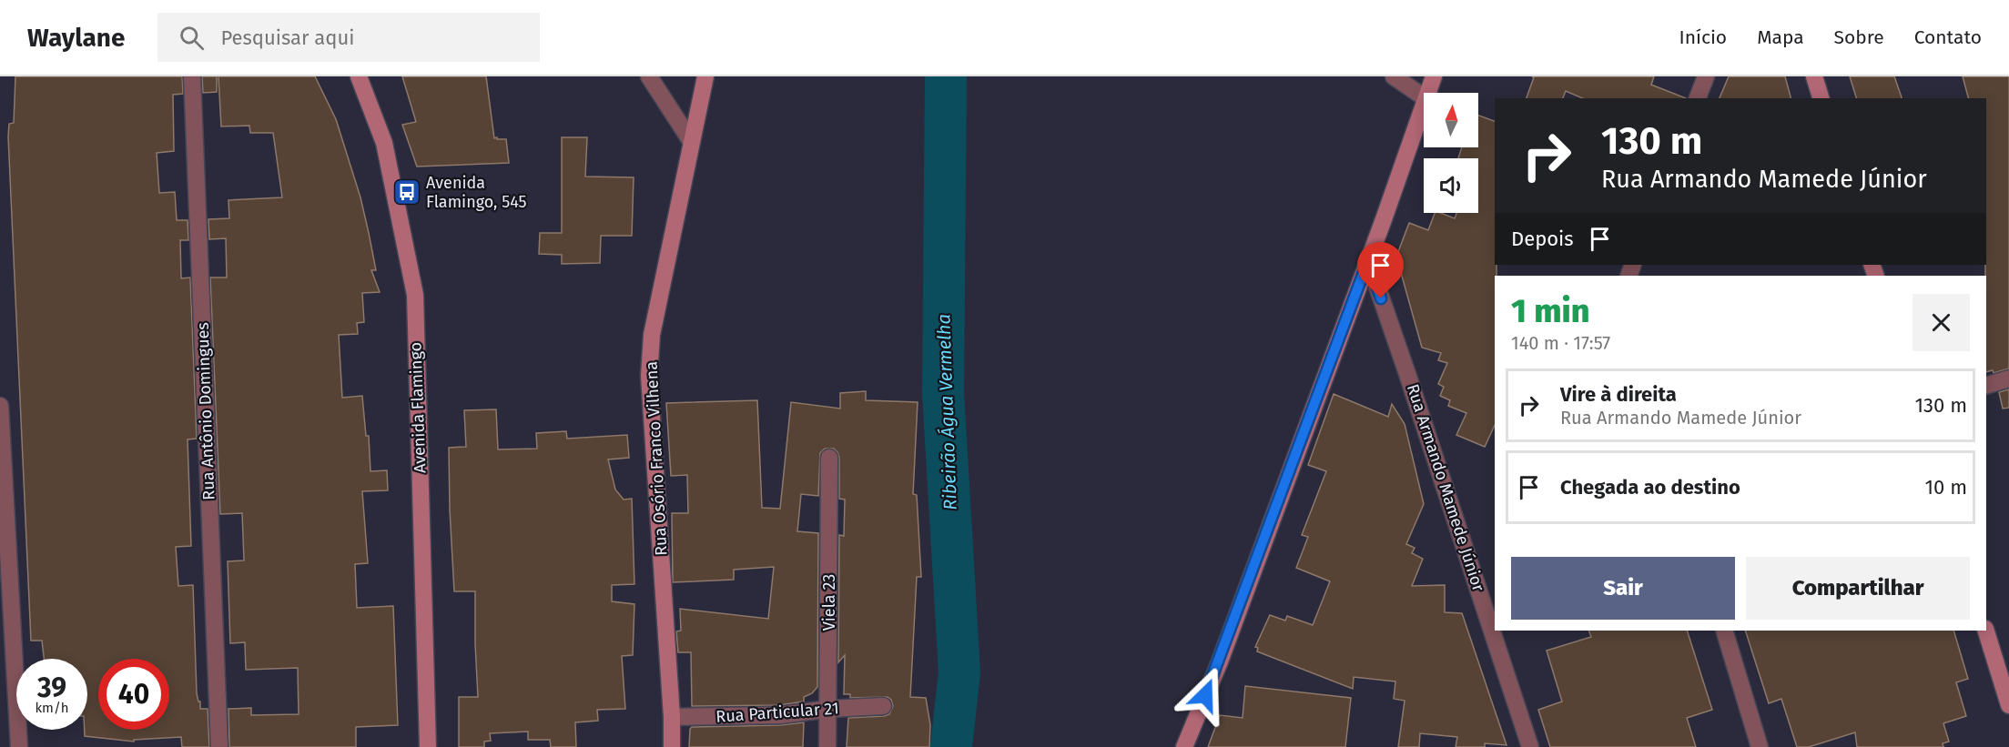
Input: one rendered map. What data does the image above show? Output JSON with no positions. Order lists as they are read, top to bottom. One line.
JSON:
{"streets":{"street":["Avenida Flamingo","Rua Antônio Domingues","Rua Osório Franco Vilhena","Rua Armando Mamede Júnior","Viela 23","Rua Particular 21"]},"crossings":[["Rua Osório Franco Vilhena","Rua Particular 21"],["Viela 23","Rua Particular 21"]],"water":["Ribeirão Água Vermelha"],"places":{"bus stop":["Avenida Flamingo, 545"]},"north":"top","page":{"header":"Waylane","search":"Pesquisar aqui","nav":["Início","Mapa","Sobre","Contato"],"turn":["130 m","Rua Armando Mamede Júnior"],"then":"Depois","heading":["1 min","140 m · 17:57"],"list":[{"name":"Vire à direita","note":"Rua Armando Mamede Júnior","value":"130 m"},{"name":"Chegada ao destino","value":"10 m"}],"buttons":["Sair","Compartilhar"],"speed":"39 km/h","limit":"40"}}
